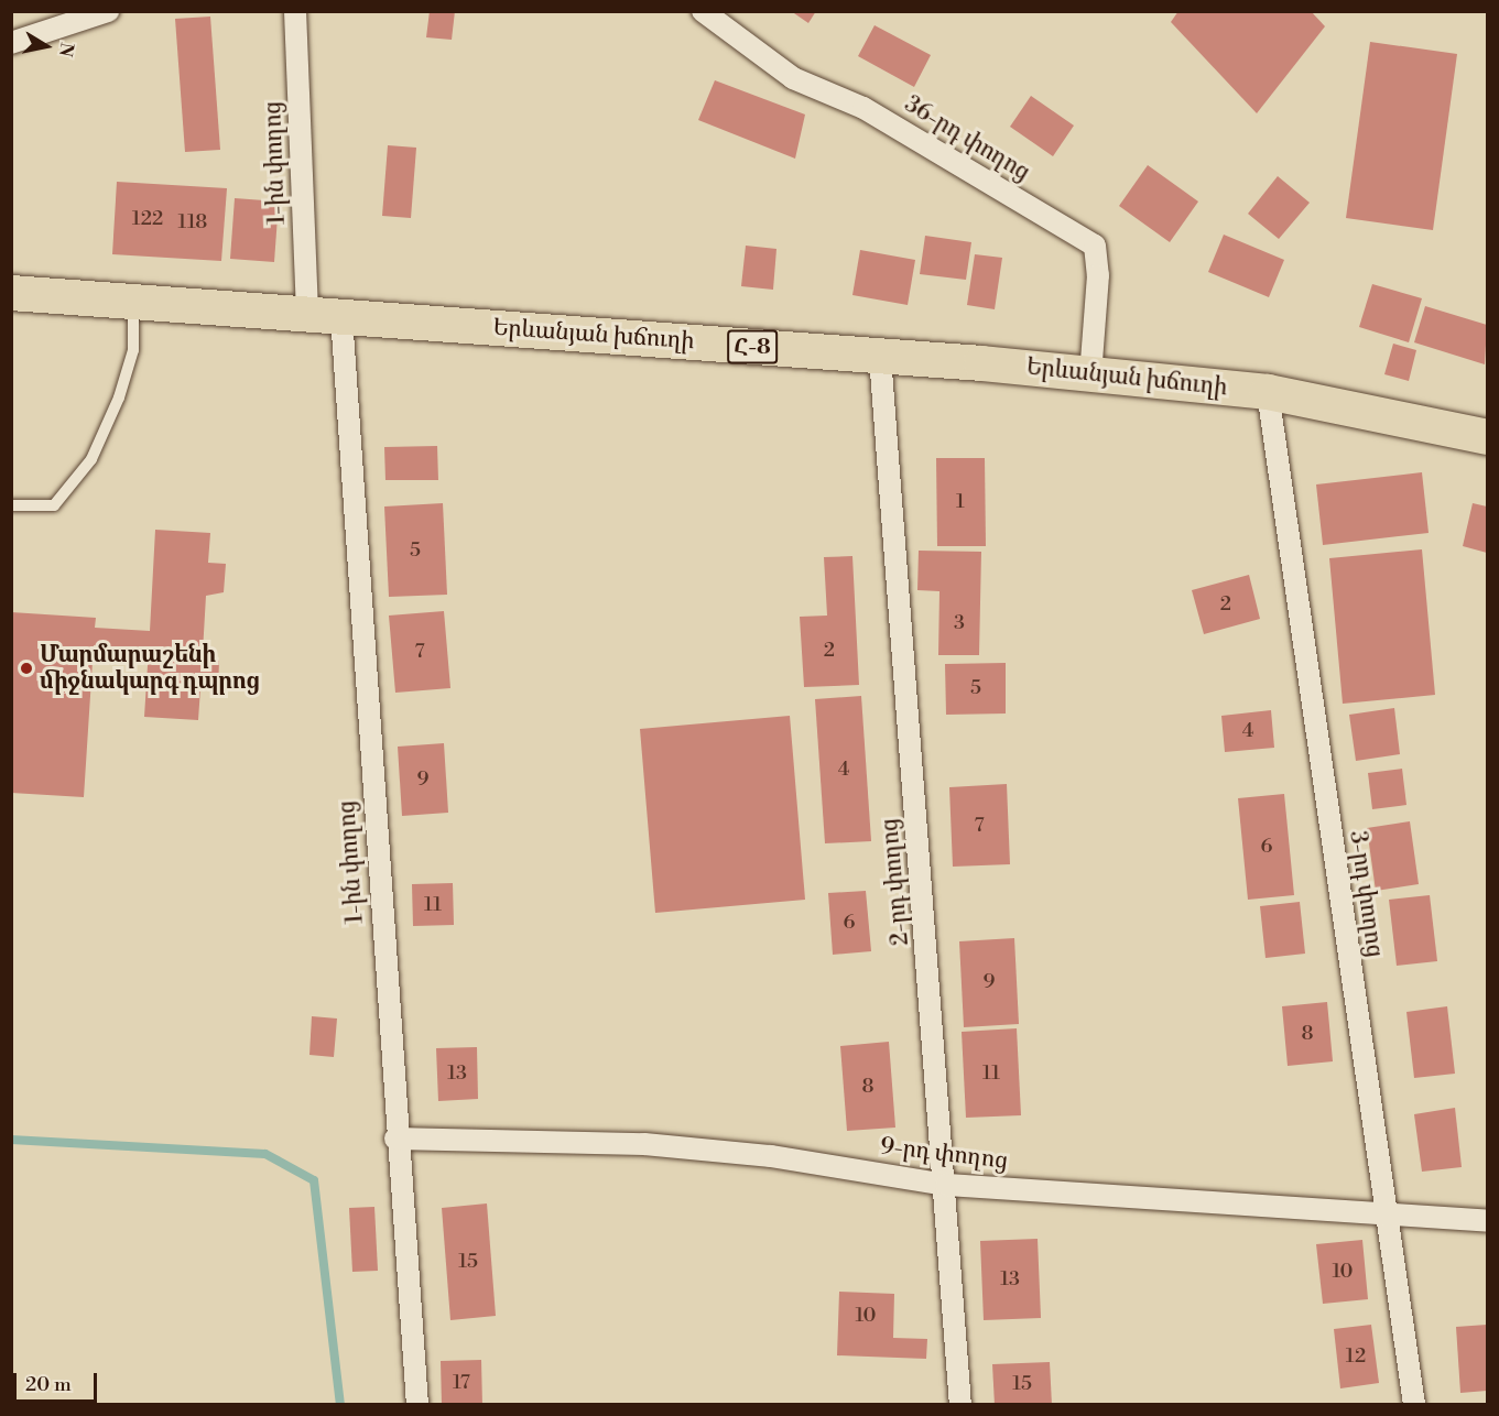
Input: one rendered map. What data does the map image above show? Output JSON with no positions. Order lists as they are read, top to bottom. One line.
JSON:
{"streets":{"main road":["Երևանյան խճուղի","Հ-8"],"street":["36-րդ փողոց","1-ին փողոց","2-րդ փողոց","3-րդ փողոց","9-րդ փողոց"]},"crossings":[["36-րդ փողոց","Երևանյան խճուղի"],["1-ին փողոց","Երևանյան խճուղի"],["1-ին փողոց","9-րդ փողոց"],["Երևանյան խճուղի","2-րդ փողոց"],["Երևանյան խճուղի","3-րդ փողոց"],["2-րդ փողոց","9-րդ փողոց"],["3-րդ փողոց","9-րդ փողոց"]],"places":["Մարմարաշենի միջնակարգ դպրոց"],"house_numbers":["122","118","1","5","2","3","2","7","5","4","4","9","7","6","11","6","9","8","13","11","8","15","10","13","10","12","17","15"],"scale_bar":"20 m","north":"right"}
